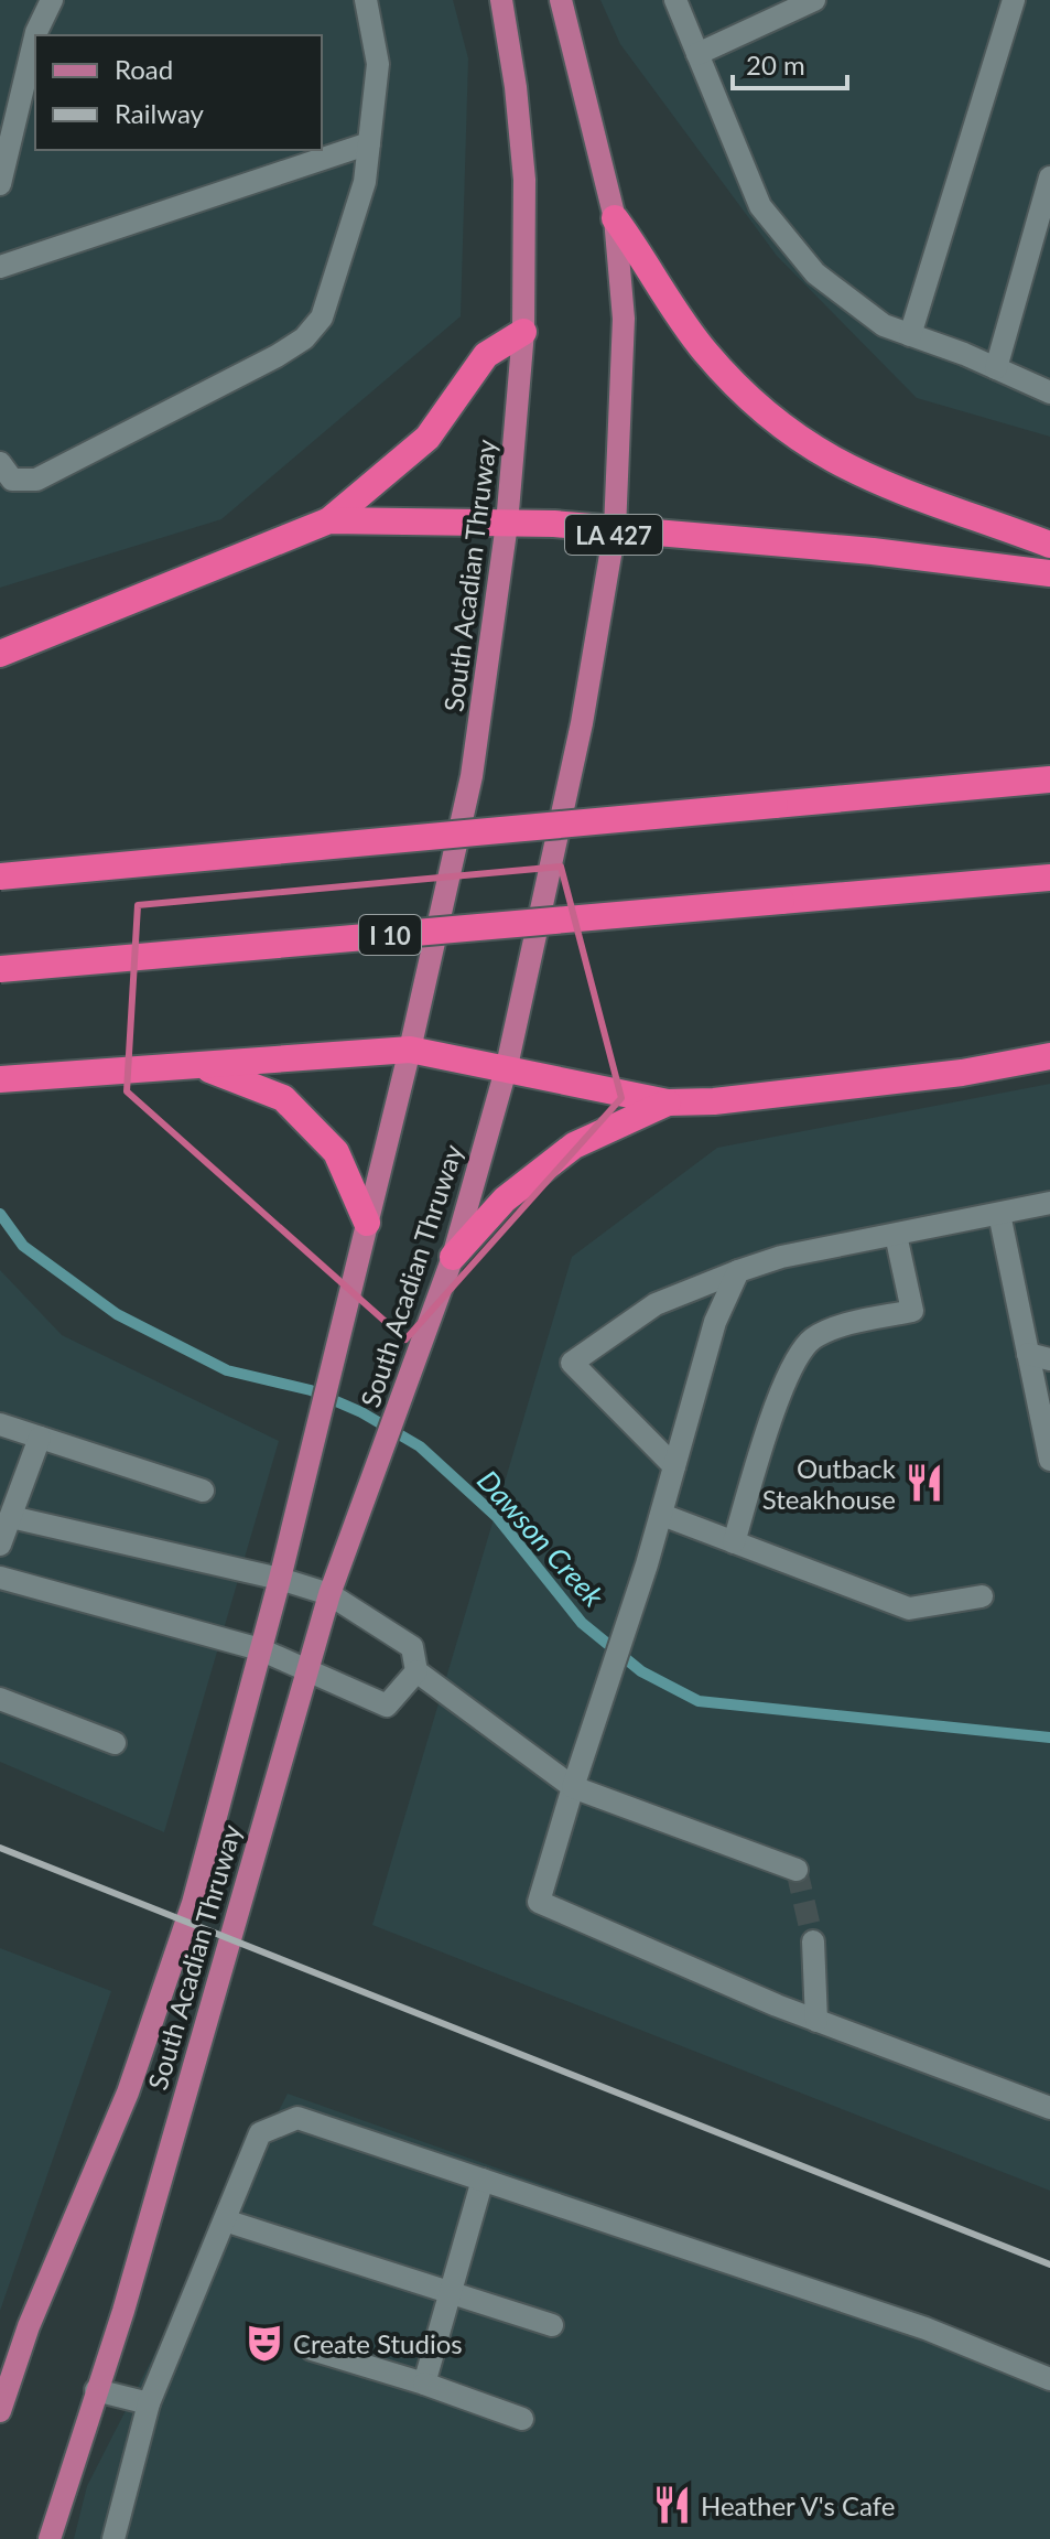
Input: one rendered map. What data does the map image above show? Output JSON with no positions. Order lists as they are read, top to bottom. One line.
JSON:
{"streets":{"highway":["I 10"],"main road":["LA 427","South Acadian Thruway"]},"water":["Dawson Creek"],"places":{"restaurant":["Outback Steakhouse","Heather V's Cafe"],"theatre":["Create Studios"]},"legend":["Road","Railway"],"scale_bar":"20 m"}
